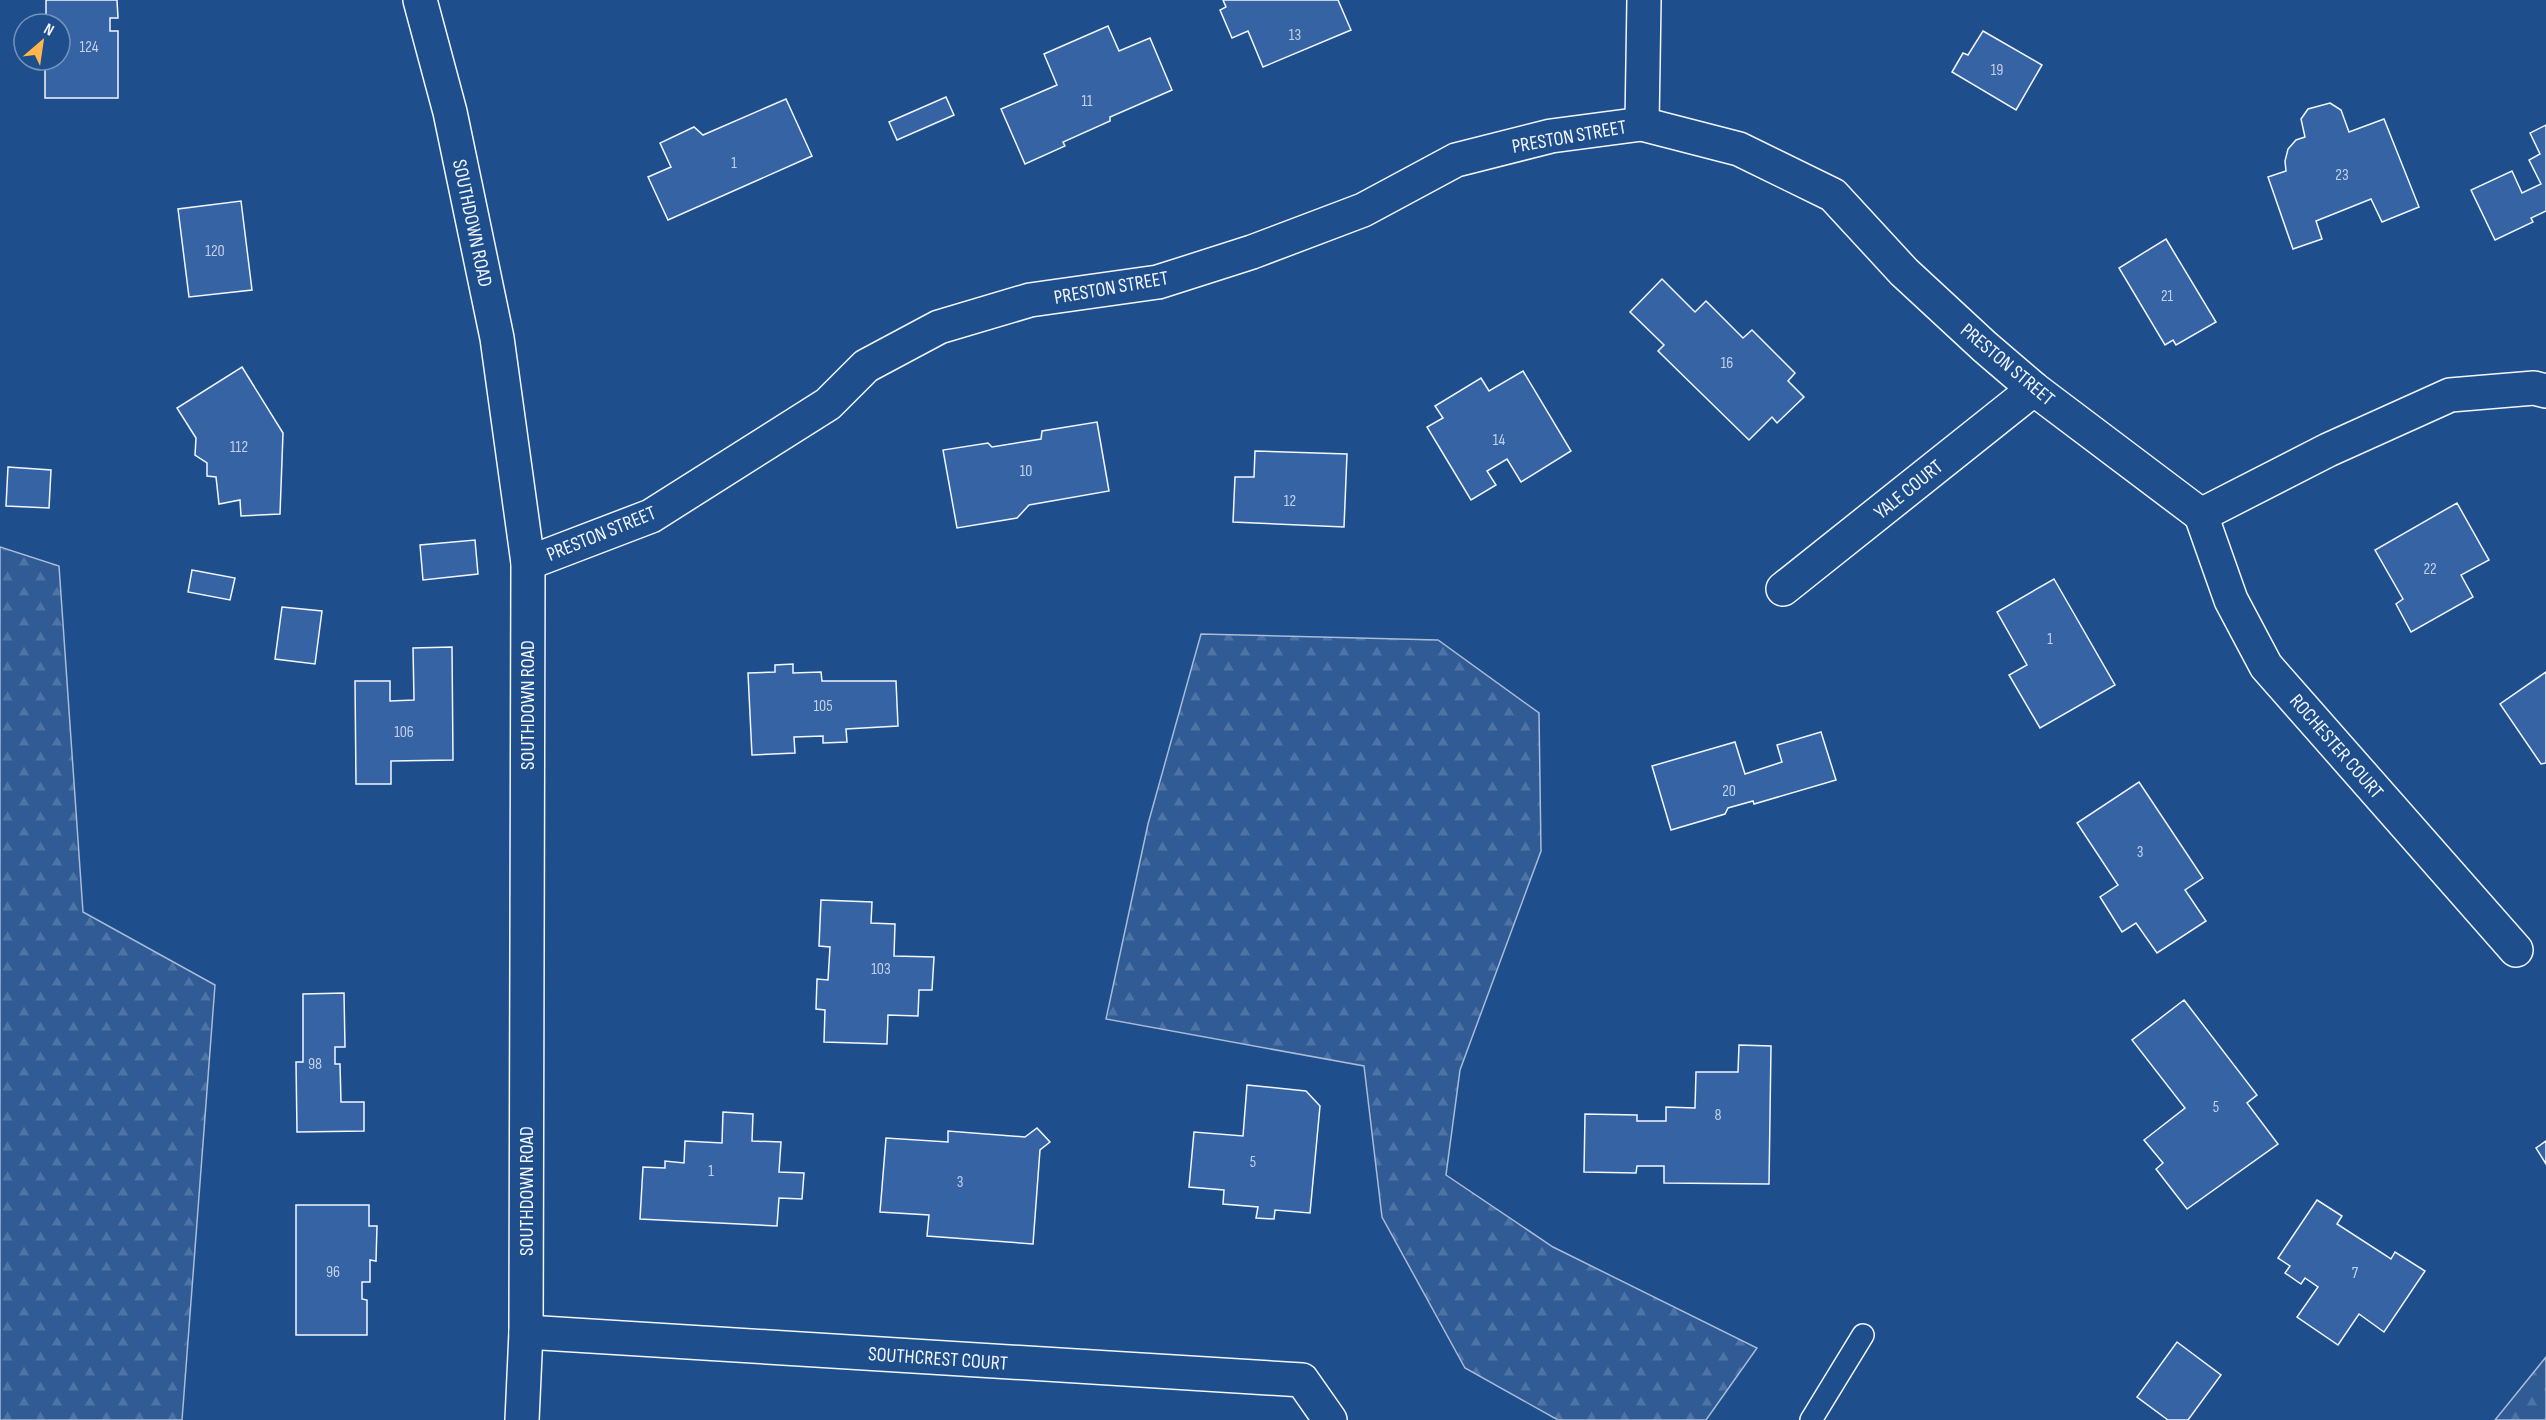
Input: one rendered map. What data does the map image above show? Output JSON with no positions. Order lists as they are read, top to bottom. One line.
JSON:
{"streets":{"street":["PRESTON STREET","SOUTHDOWN ROAD","YALE COURT","ROCHESTER COURT","SOUTHCREST COURT"]},"crossings":[["PRESTON STREET","SOUTHDOWN ROAD"],["PRESTON STREET","YALE COURT"],["PRESTON STREET","ROCHESTER COURT"],["SOUTHDOWN ROAD","SOUTHCREST COURT"]],"house_numbers":["13","124","19","11","1","23","120","21","16","14","112","10","12","22","1","105","106","20","3","103","98","5","8","5","1","3","96","7"],"north":"top right"}
